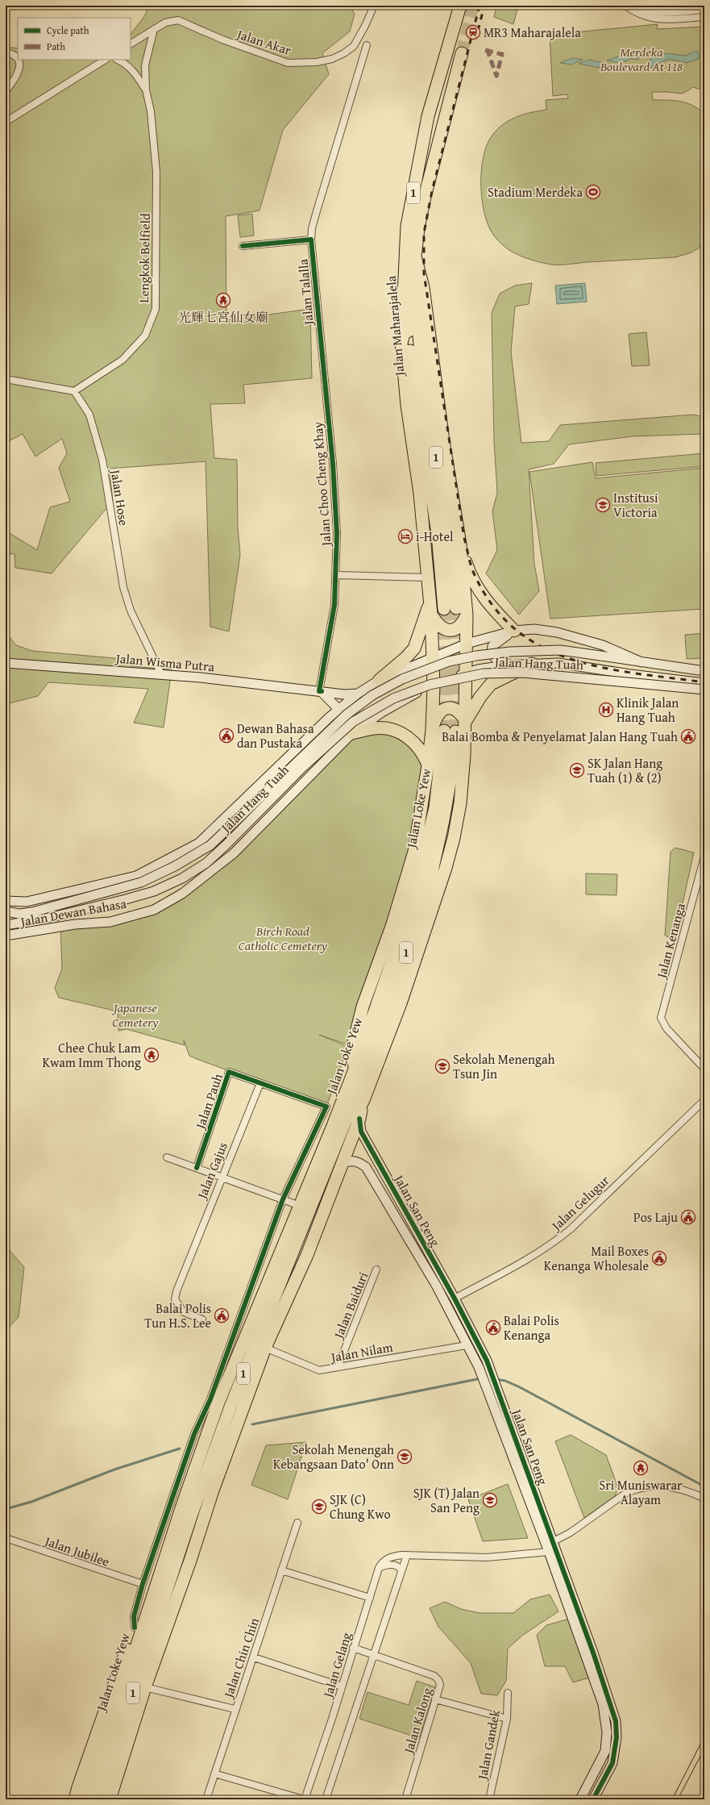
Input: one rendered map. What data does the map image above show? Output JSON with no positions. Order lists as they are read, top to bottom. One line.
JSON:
{"streets":{"highway":["1","Jalan Maharajalela","Jalan Loke Yew"],"main road":["Jalan Wisma Putra","Jalan Hang Tuah","Jalan Dewan Bahasa","Jalan San Peng"],"street":["Jalan Akar","Lengkok Belfield","Jalan Talalla","Jalan Choo Cheng Khay","Jalan Hose","Jalan Kenanga","Jalan Pauh","Jalan Gajus","Jalan Gelugur","Jalan Baiduri","Jalan Nilam","Jalan Jubilee","Jalan Chin Chin","Jalan Gelang","Jalan Kalong","Jalan Gandek"]},"crossings":[["Jalan Akar","Lengkok Belfield"],["Lengkok Belfield","Jalan Hose"],["Jalan Talalla","Jalan Choo Cheng Khay"],["Jalan Choo Cheng Khay","Jalan Wisma Putra"],["Jalan Hose","Jalan Wisma Putra"],["Jalan Wisma Putra","Jalan Dewan Bahasa"],["Jalan Hang Tuah","Jalan Dewan Bahasa"],["Jalan Pauh","Jalan Gajus"],["Jalan Gelugur","Jalan San Peng"],["Jalan San Peng","Jalan Nilam"],["Jalan Baiduri","Jalan Nilam"],["Jalan Gelang","Jalan Kalong"]],"parks":["Merdeka Boulevard At 118","Birch Road Catholic Cemetery","Japanese Cemetery"],"places":{"station":["MR3 Maharajalela"],"sports":["Stadium Merdeka"],"temple":["光輝七宮仙女廟","Chee Chuk Lam Kwam Imm Thong","Sri Muniswarar Alayam"],"school or university":["Institusi Victoria","SK Jalan Hang Tuah (1) & (2)","Sekolah Menengah Tsun Jin","Sekolah Menengah Kebangsaan Dato' Onn","SJK (T) Jalan San Peng","SJK (C) Chung Kwo"],"hotel":["i-Hotel"],"hospital":["Klinik Jalan Hang Tuah"],"public building":["Dewan Bahasa dan Pustaka","Balai Bomba & Penyelamat Jalan Hang Tuah","Pos Laju","Mail Boxes Kenanga Wholesale","Balai Polis Tun H.S. Lee","Balai Polis Kenanga"]},"legend":["Cycle path","Path"]}
